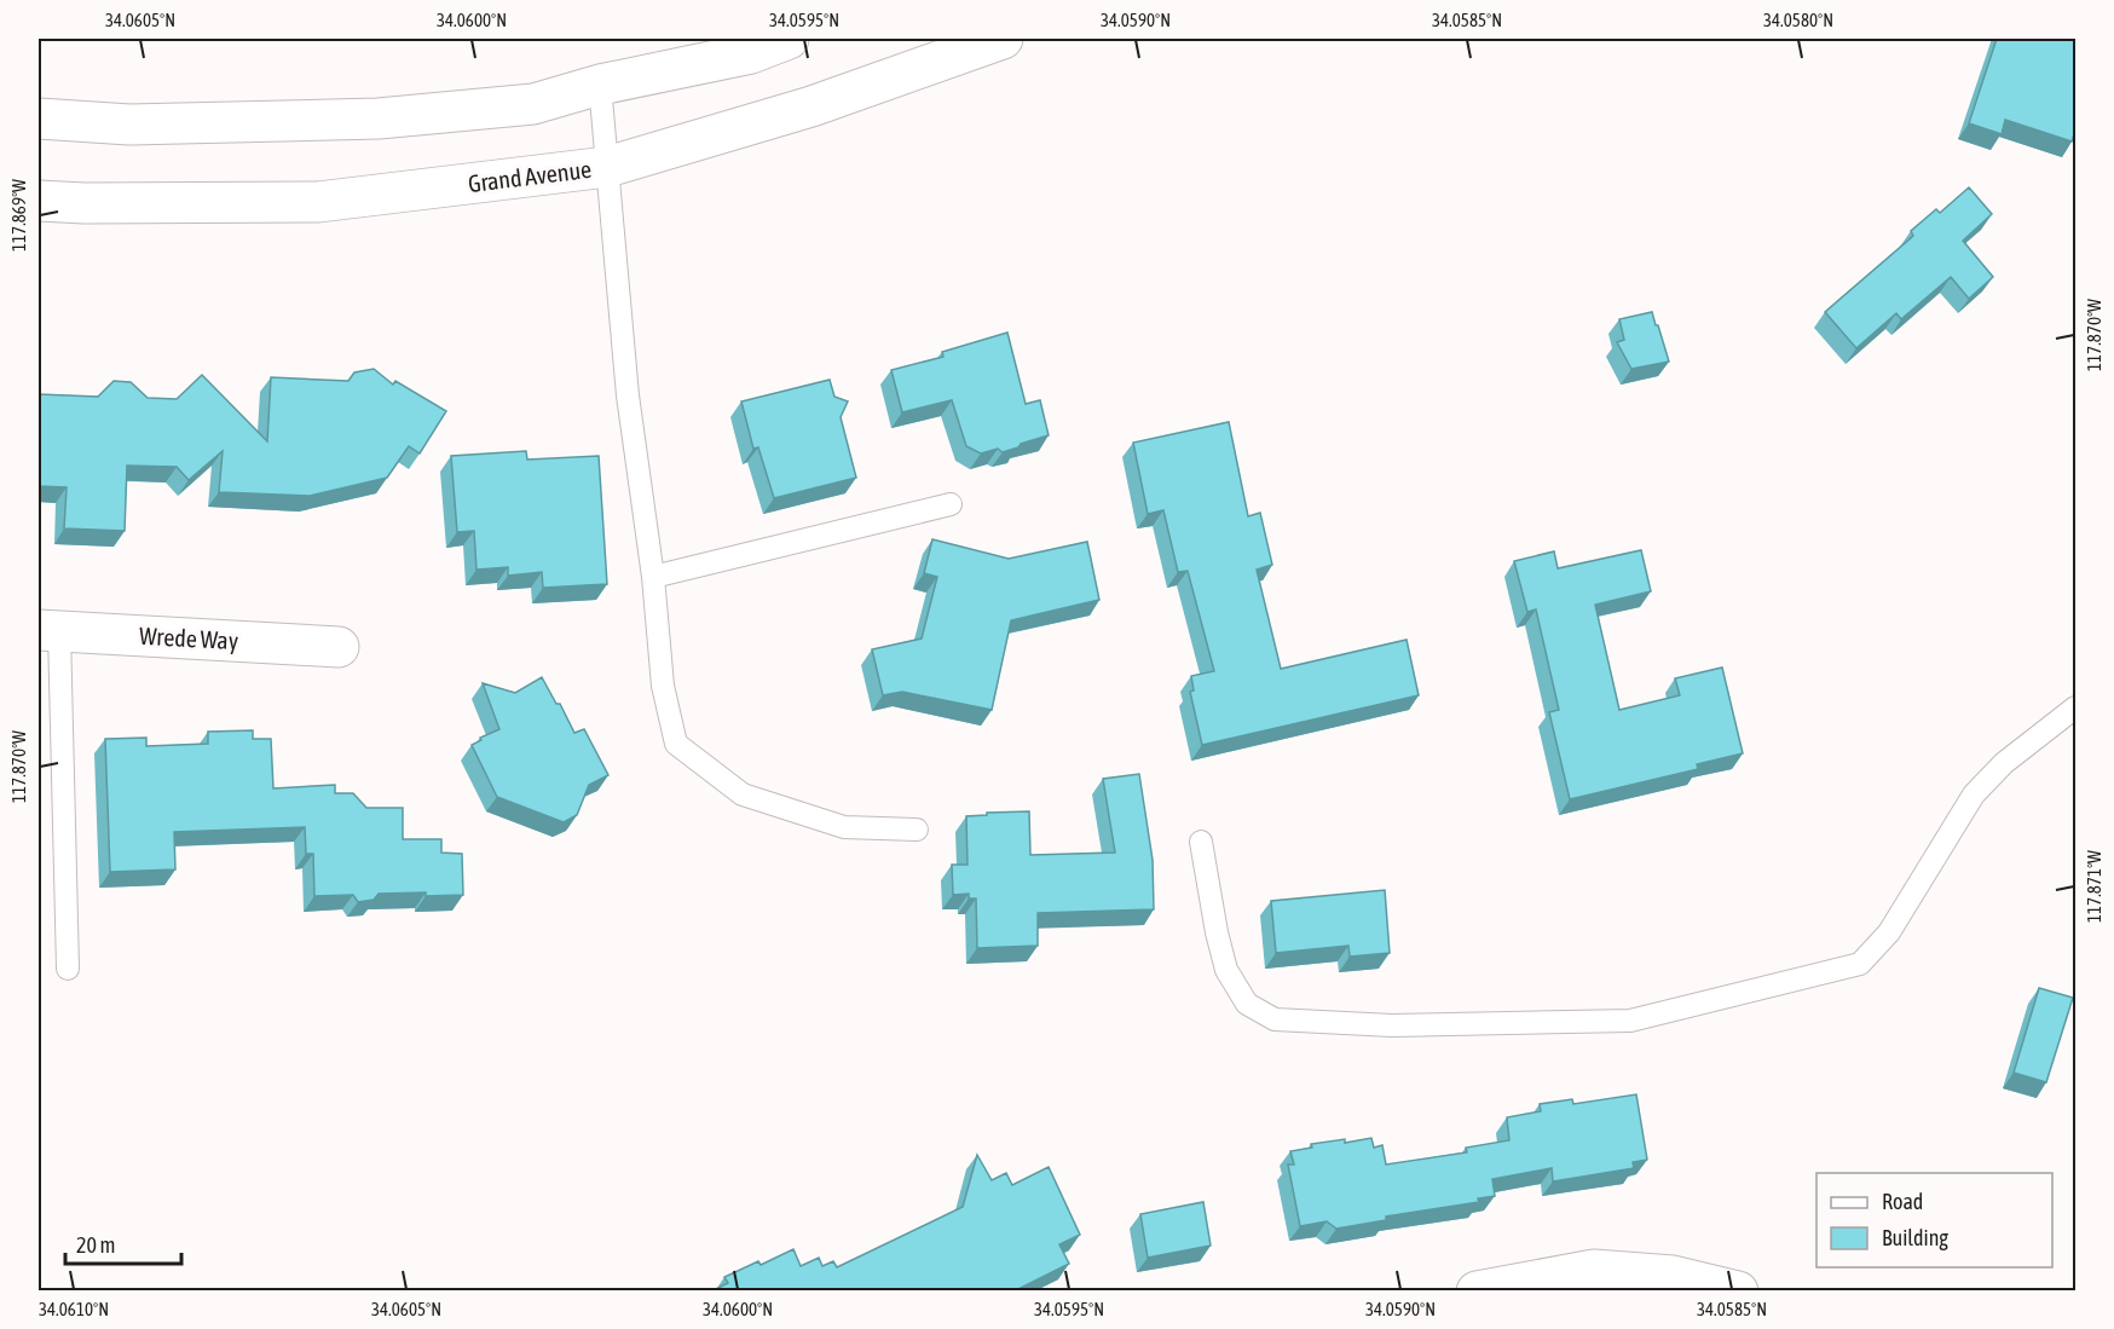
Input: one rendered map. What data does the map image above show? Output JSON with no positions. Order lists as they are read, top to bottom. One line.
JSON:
{"streets":{"main road":["Grand Avenue","Wrede Way"]},"legend":["Road","Building"],"scale_bar":"20 m","coordinates":["34.0605°N","34.0600°N","34.0595°N","34.0590°N","34.0585°N","34.0580°N","117.869°W","117.870°W","117.871°W","34.0610°N"]}
